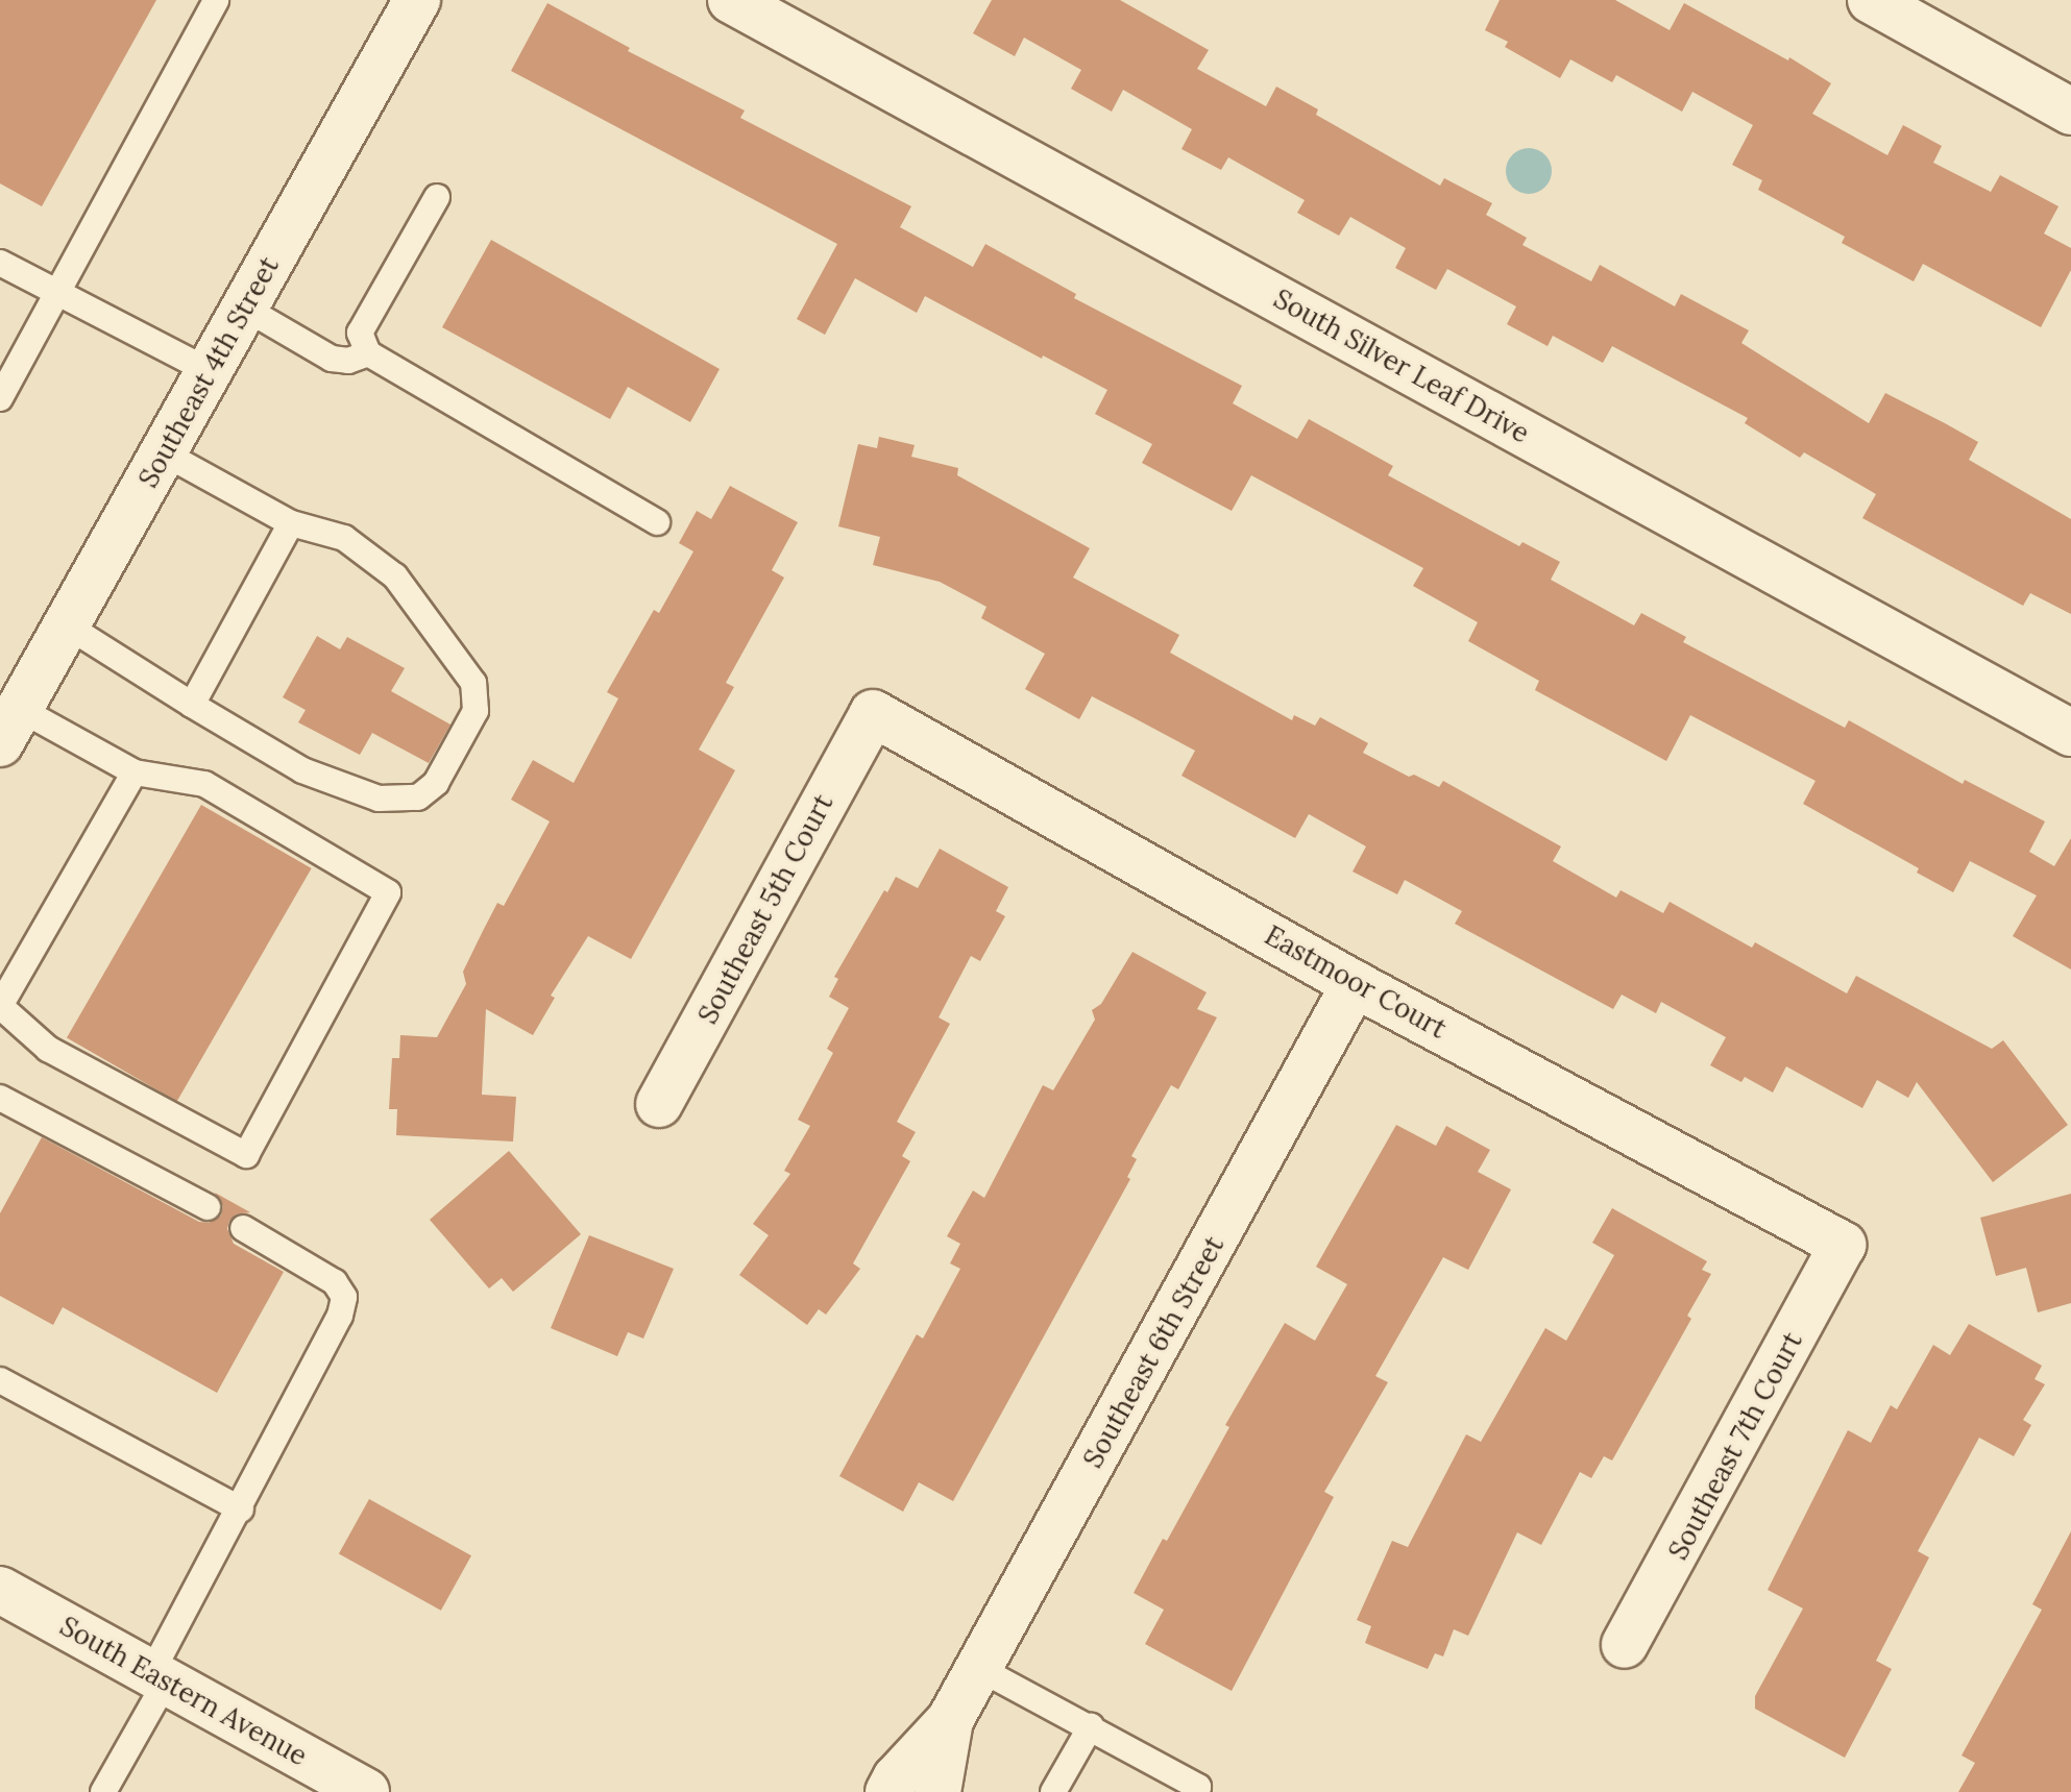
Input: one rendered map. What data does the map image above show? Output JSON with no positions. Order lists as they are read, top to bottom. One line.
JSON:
{"streets":{"street":["South Silver Leaf Drive","Southeast 4th Street","Southeast 5th Court","Eastmoor Court","Southeast 6th Street","Southeast 7th Court","South Eastern Avenue"]},"crossings":[["Southeast 5th Court","Eastmoor Court"],["Eastmoor Court","Southeast 6th Street"],["Eastmoor Court","Southeast 7th Court"]]}
